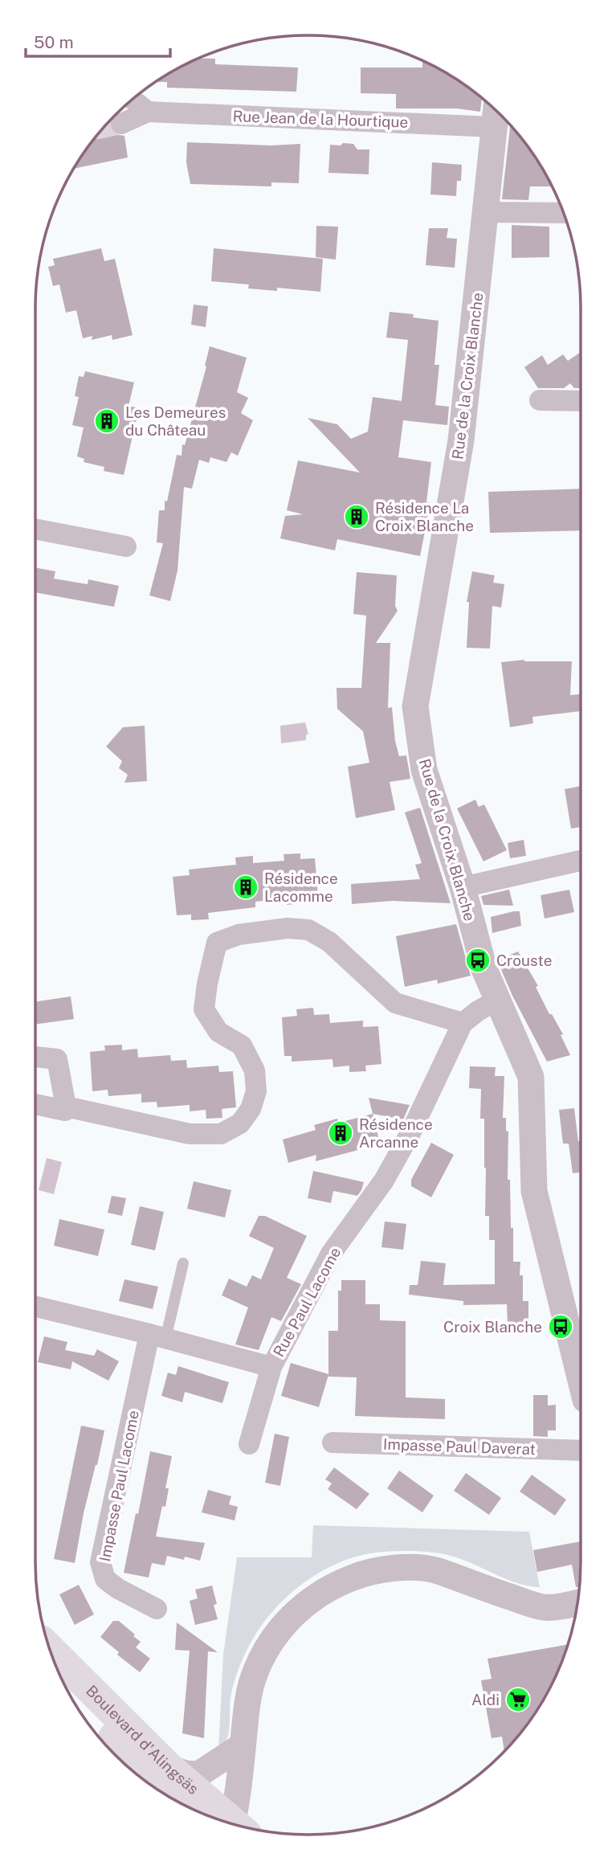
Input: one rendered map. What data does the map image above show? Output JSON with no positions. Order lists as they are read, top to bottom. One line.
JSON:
{"streets":{"main road":["Boulevard d'Alingsäs"],"street":["Rue Jean de la Hourtique","Rue de la Croix Blanche","Rue Paul Lacome","Impasse Paul Daverat","Impasse Paul Lacome"]},"crossings":[["Rue Jean de la Hourtique","Rue de la Croix Blanche"],["Rue de la Croix Blanche","Rue Paul Lacome"],["Rue Paul Lacome","Impasse Paul Lacome"]],"places":{"building":["Les Demeures du Château","Résidence La Croix Blanche","Résidence Lacomme","Résidence Arcanne"],"bus stop":["Crouste","Croix Blanche"],"supermarket":["Aldi"]},"scale_bar":"50 m"}
